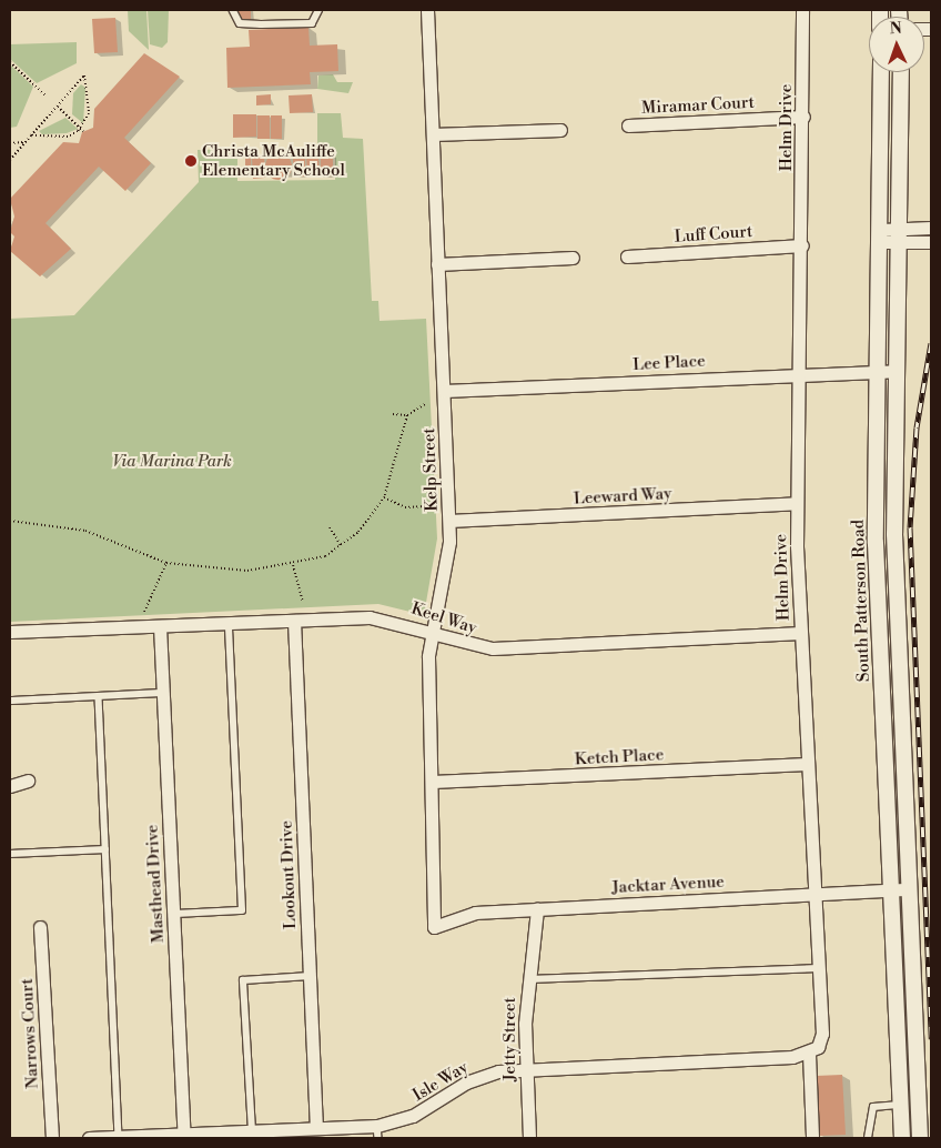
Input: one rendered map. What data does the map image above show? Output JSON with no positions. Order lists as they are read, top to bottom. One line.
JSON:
{"streets":{"street":["Miramar Court","Helm Drive","Luff Court","Lee Place","Kelp Street","Leeward Way","South Patterson Road","Keel Way","Ketch Place","Lookout Drive","Masthead Drive","Jacktar Avenue","Narrows Court","Jetty Street","Isle Way"]},"crossings":[["Miramar Court","Helm Drive"],["Helm Drive","Luff Court"],["Helm Drive","Lee Place"],["Helm Drive","Leeward Way"],["Helm Drive","Keel Way"],["Helm Drive","Ketch Place"],["Helm Drive","Jacktar Avenue"],["Helm Drive","Isle Way"],["Lee Place","Kelp Street"],["Lee Place","South Patterson Road"],["Kelp Street","Leeward Way"],["Kelp Street","Keel Way"],["Kelp Street","Ketch Place"],["Kelp Street","Jacktar Avenue"],["South Patterson Road","Jacktar Avenue"],["Keel Way","Lookout Drive"],["Keel Way","Masthead Drive"],["Lookout Drive","Isle Way"],["Masthead Drive","Isle Way"],["Jacktar Avenue","Jetty Street"],["Jetty Street","Isle Way"]],"parks":["Via Marina Park"],"places":["Christa McAuliffe Elementary School"],"north":"top"}
